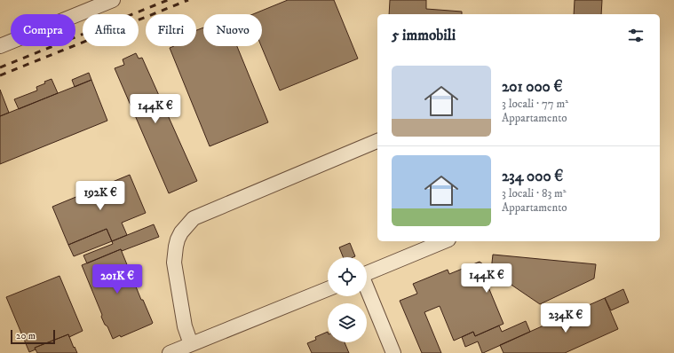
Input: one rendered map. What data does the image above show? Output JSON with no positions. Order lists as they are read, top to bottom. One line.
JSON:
{"scale_bar":"20 m","page":{"chip":["Compra","Affitta","Filtri","Nuovo"],"heading":"5 immobili","list":[{"name":"201 000 €","note":"3 locali · 77 m² · Appartamento"},{"name":"234 000 €","note":"3 locali · 83 m² · Appartamento"}],"price":["144K €","192K €","144K €","201K €","234K €"],"scale":"20 m"}}
